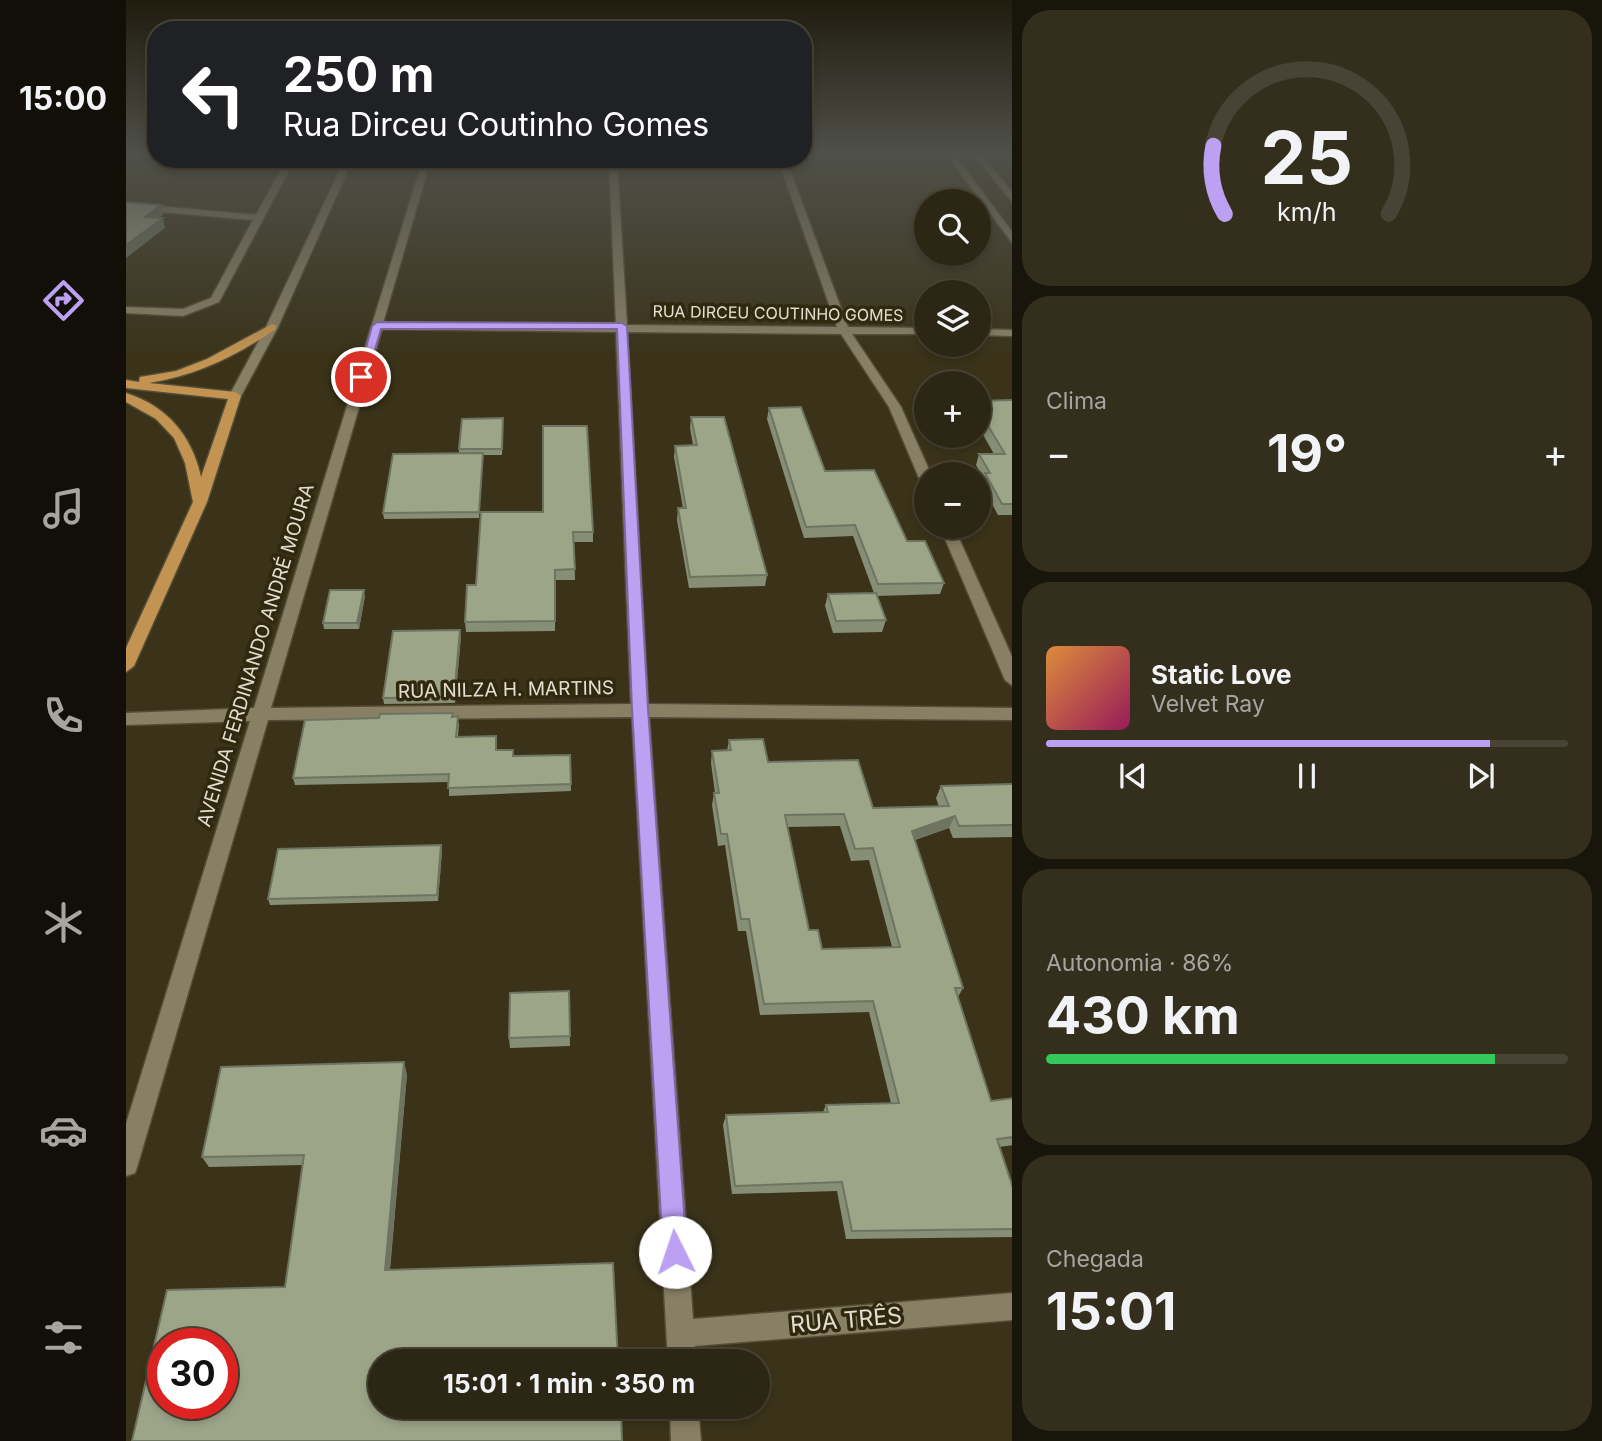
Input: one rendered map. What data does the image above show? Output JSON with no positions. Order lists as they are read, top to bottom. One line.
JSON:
{"streets":{"street":["RUA DIRCEU COUTINHO GOMES","AVENIDA FERDINANDO ANDRÉ MOURA","RUA NILZA H. MARTINS","RUA TRÊS"]},"crossings":[["RUA DIRCEU COUTINHO GOMES","AVENIDA FERDINANDO ANDRÉ MOURA"],["AVENIDA FERDINANDO ANDRÉ MOURA","RUA NILZA H. MARTINS"]],"page":{"tabs":"15:00","turn":["250 m","Rua Dirceu Coutinho Gomes"],"map_buttons":["+","−"],"tile":["Clima",["Autonomia · 86%","430 km"],["Chegada","15:01"]],"heat":["−","19°","+"],"song":["Static Love","Velvet Ray"],"limit":"30","trip":"15:01 · 1 min · 350 m","gauge":["25","km/h"]}}
